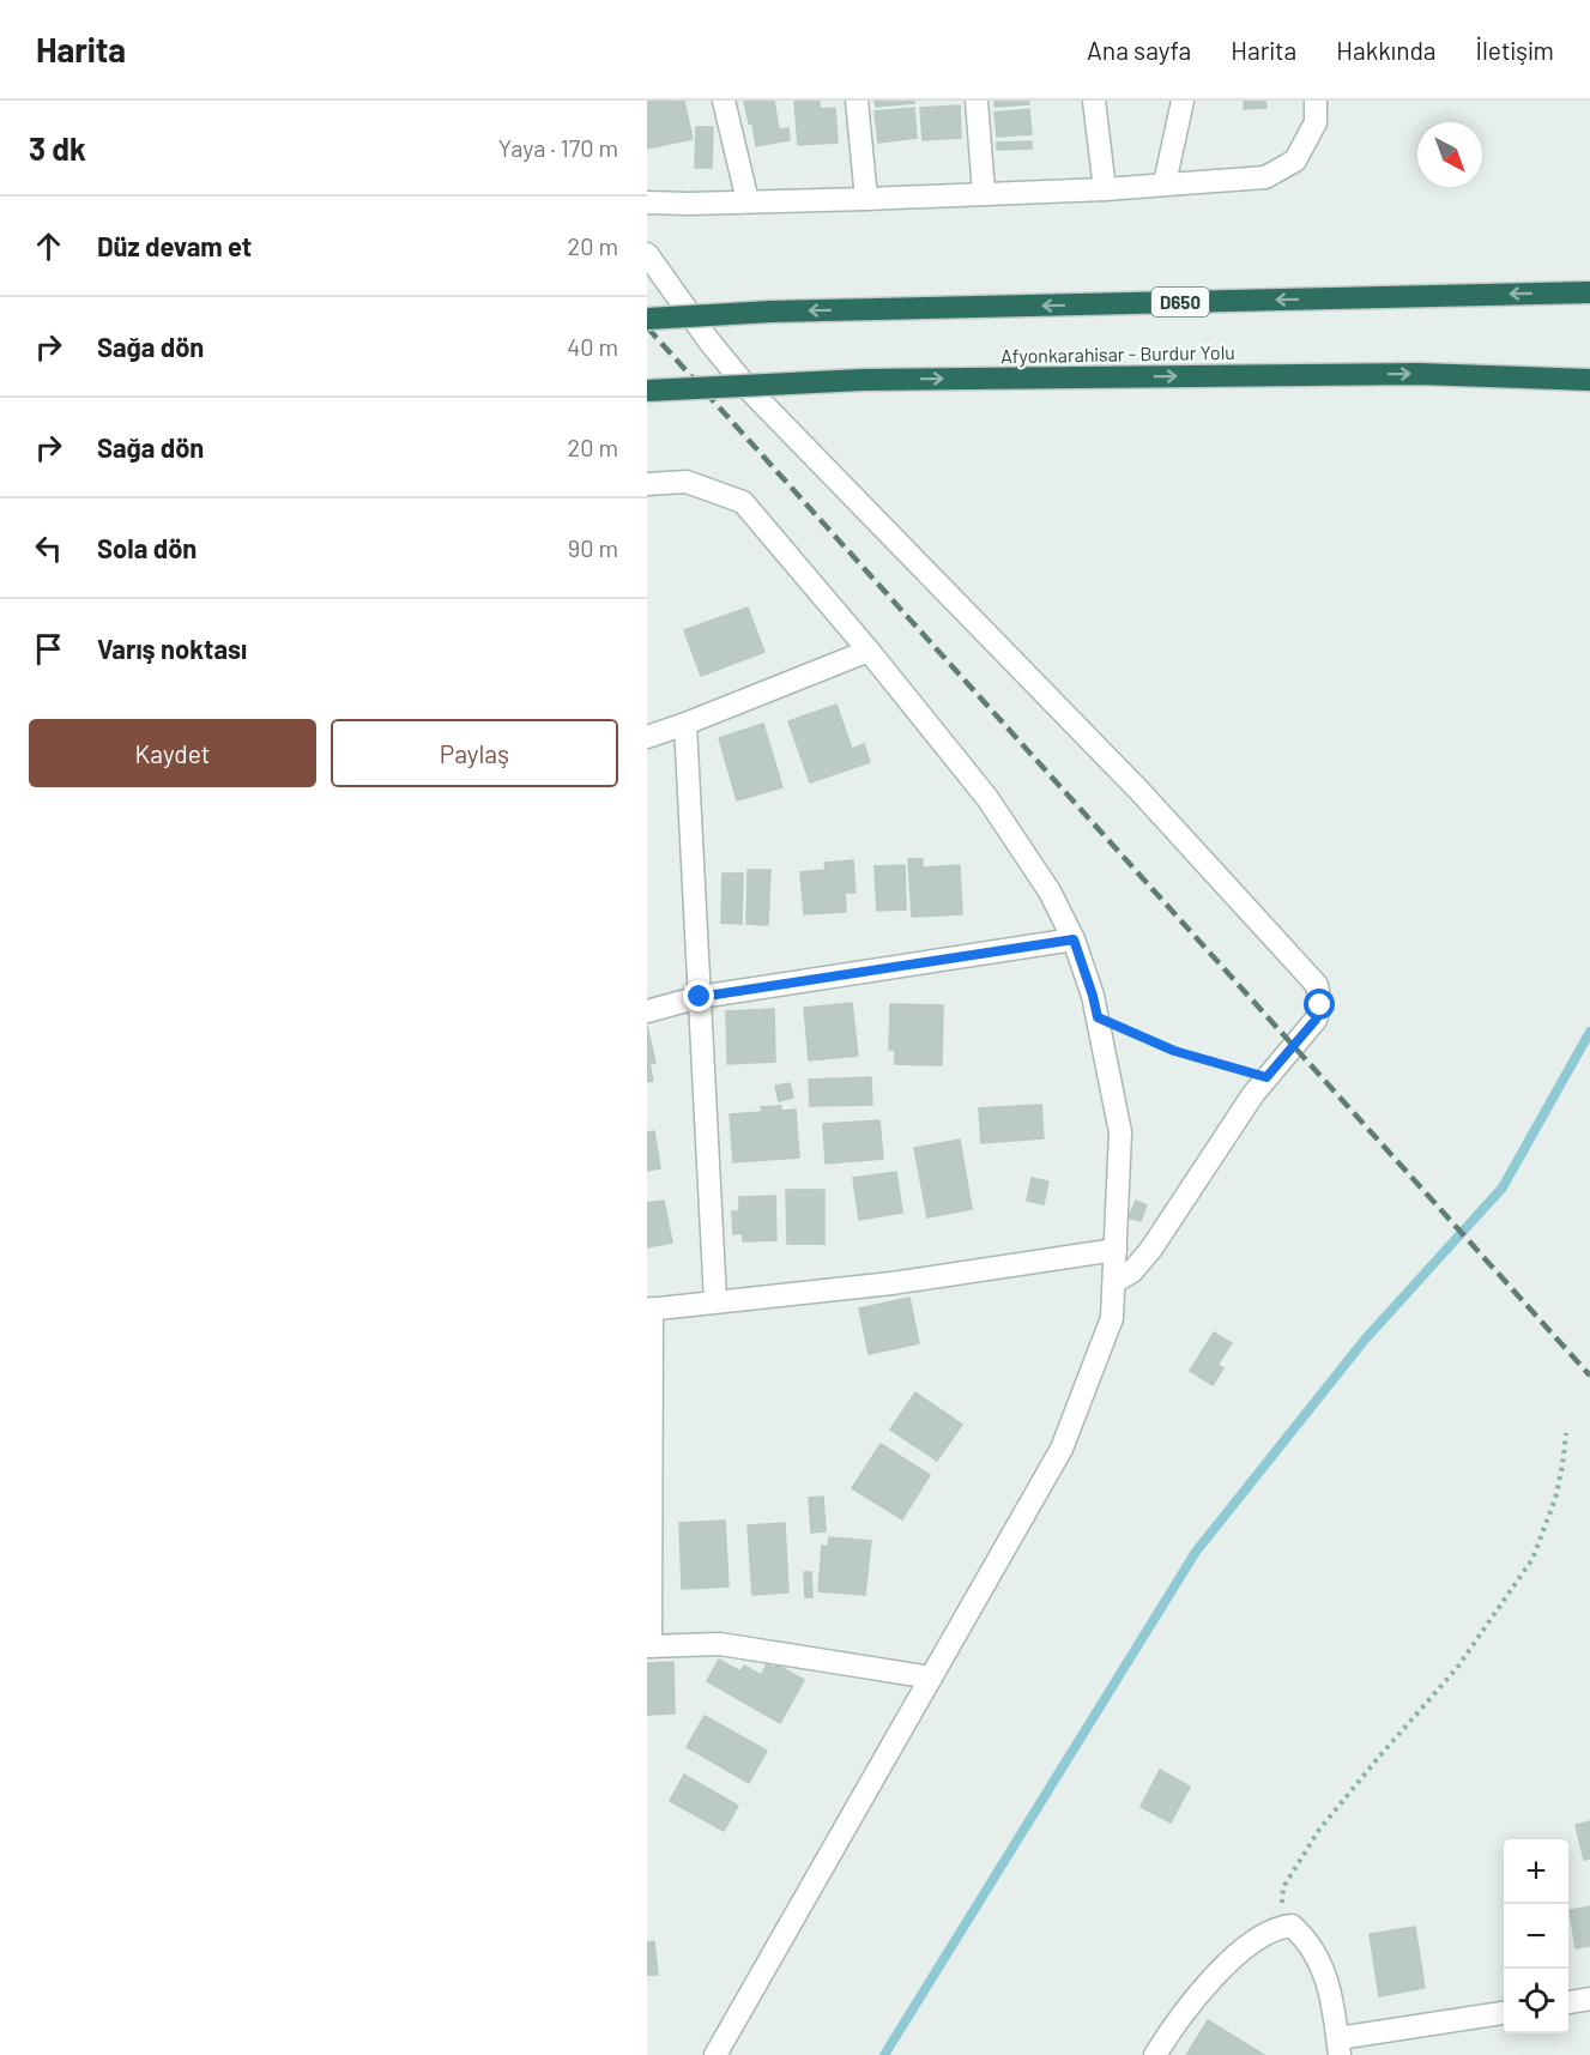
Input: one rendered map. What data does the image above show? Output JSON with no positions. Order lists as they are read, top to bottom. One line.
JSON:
{"streets":{"highway":["D650","Afyonkarahisar - Burdur Yolu"]},"north":"bottom right","page":{"header":"Harita","nav":["Ana sayfa","Harita","Hakkında","İletişim"],"heading":["3 dk","Yaya · 170 m"],"list":[["Düz devam et","20 m"],["Sağa dön","40 m"],["Sağa dön","20 m"],["Sola dön","90 m"],"Varış noktası"],"buttons":["Kaydet","Paylaş"],"map_buttons":["+","−"]}}
